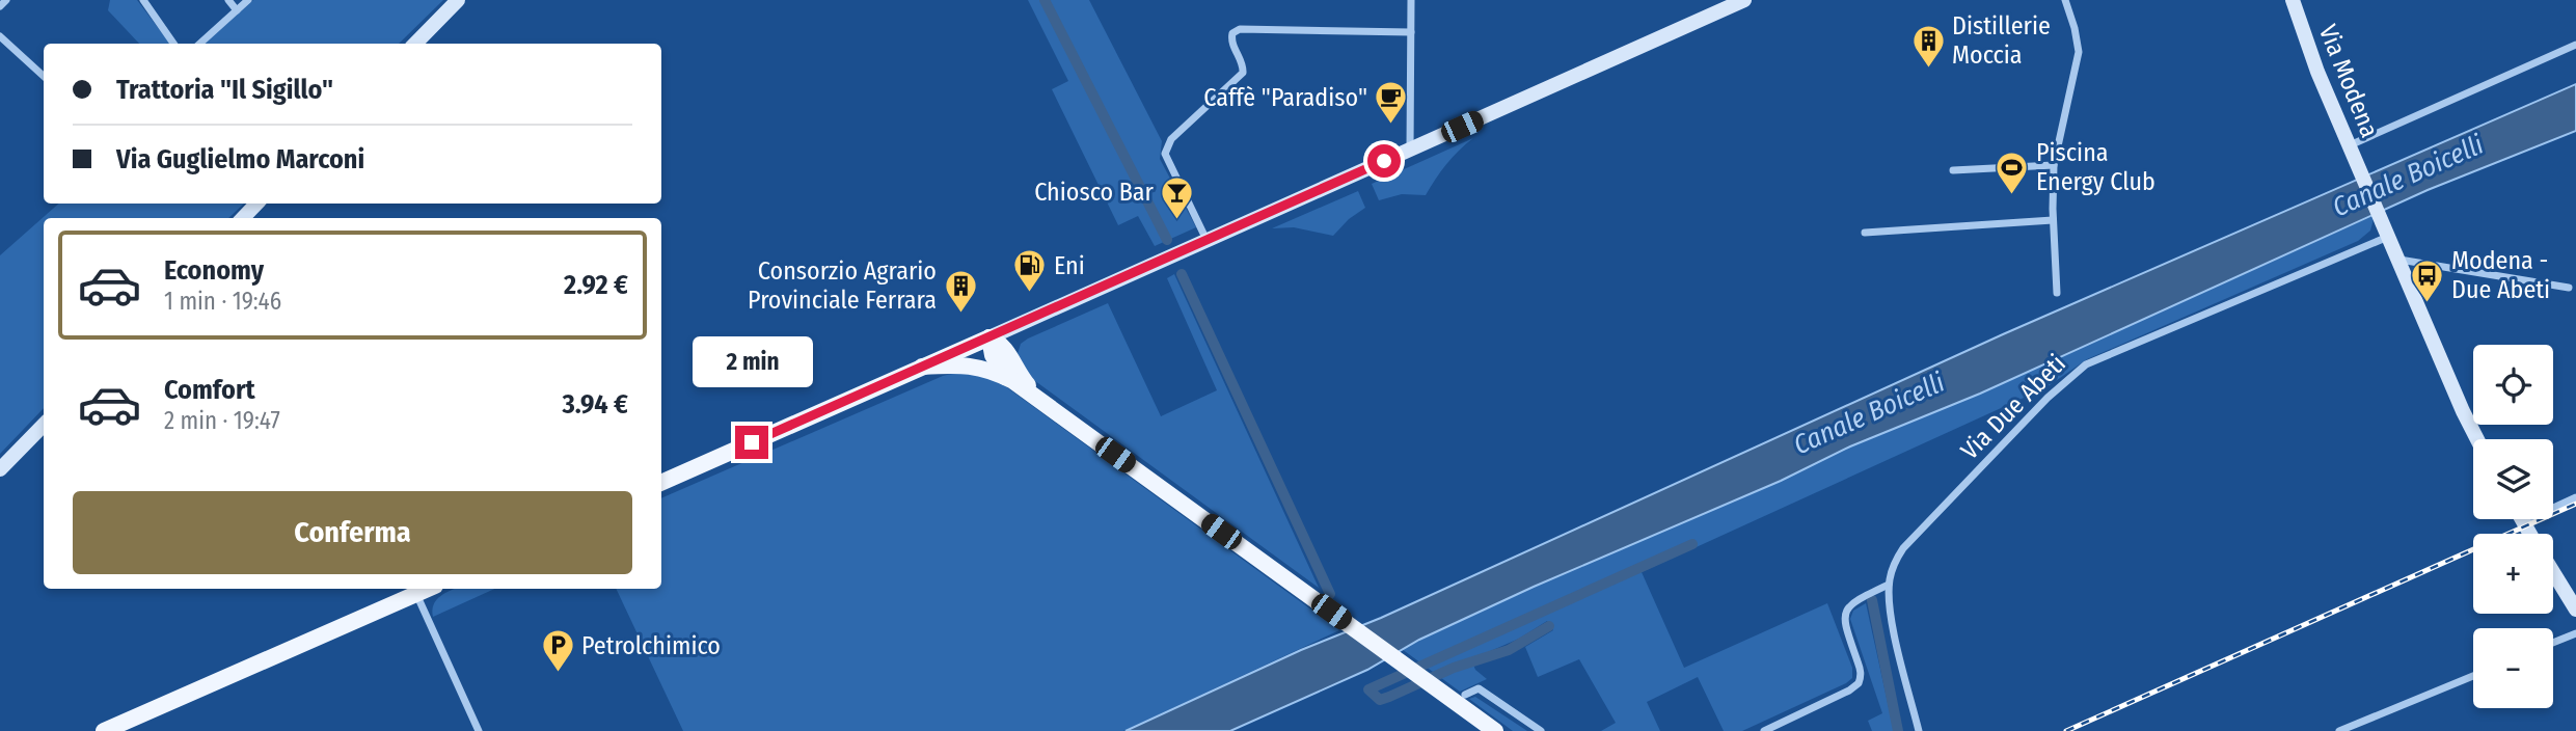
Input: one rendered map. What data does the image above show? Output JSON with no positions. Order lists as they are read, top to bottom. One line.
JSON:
{"streets":{"main road":["Via Modena"],"street":["Via Due Abeti"]},"crossings":[["Via Modena","Via Due Abeti"]],"water":["Canale Boicelli"],"places":{"building":["Distillerie Moccia","Consorzio Agrario Provinciale Ferrara"],"cafe":["Caffè \"Paradiso\""],"sports":["Piscina Energy Club"],"bar":["Chiosco Bar"],"fuel station":["Eni"],"bus stop":["Modena - Due Abeti"],"parking":["Petrolchimico"]},"page":{"banner":["Trattoria \"Il Sigillo\"","Via Guglielmo Marconi"],"list":[{"name":"Economy","note":"1 min · 19:46","value":"2.92 €"},{"name":"Comfort","note":"2 min · 19:47","value":"3.94 €"}],"bubble":"2 min","map_buttons":["+","−"],"buttons":"Conferma"}}
